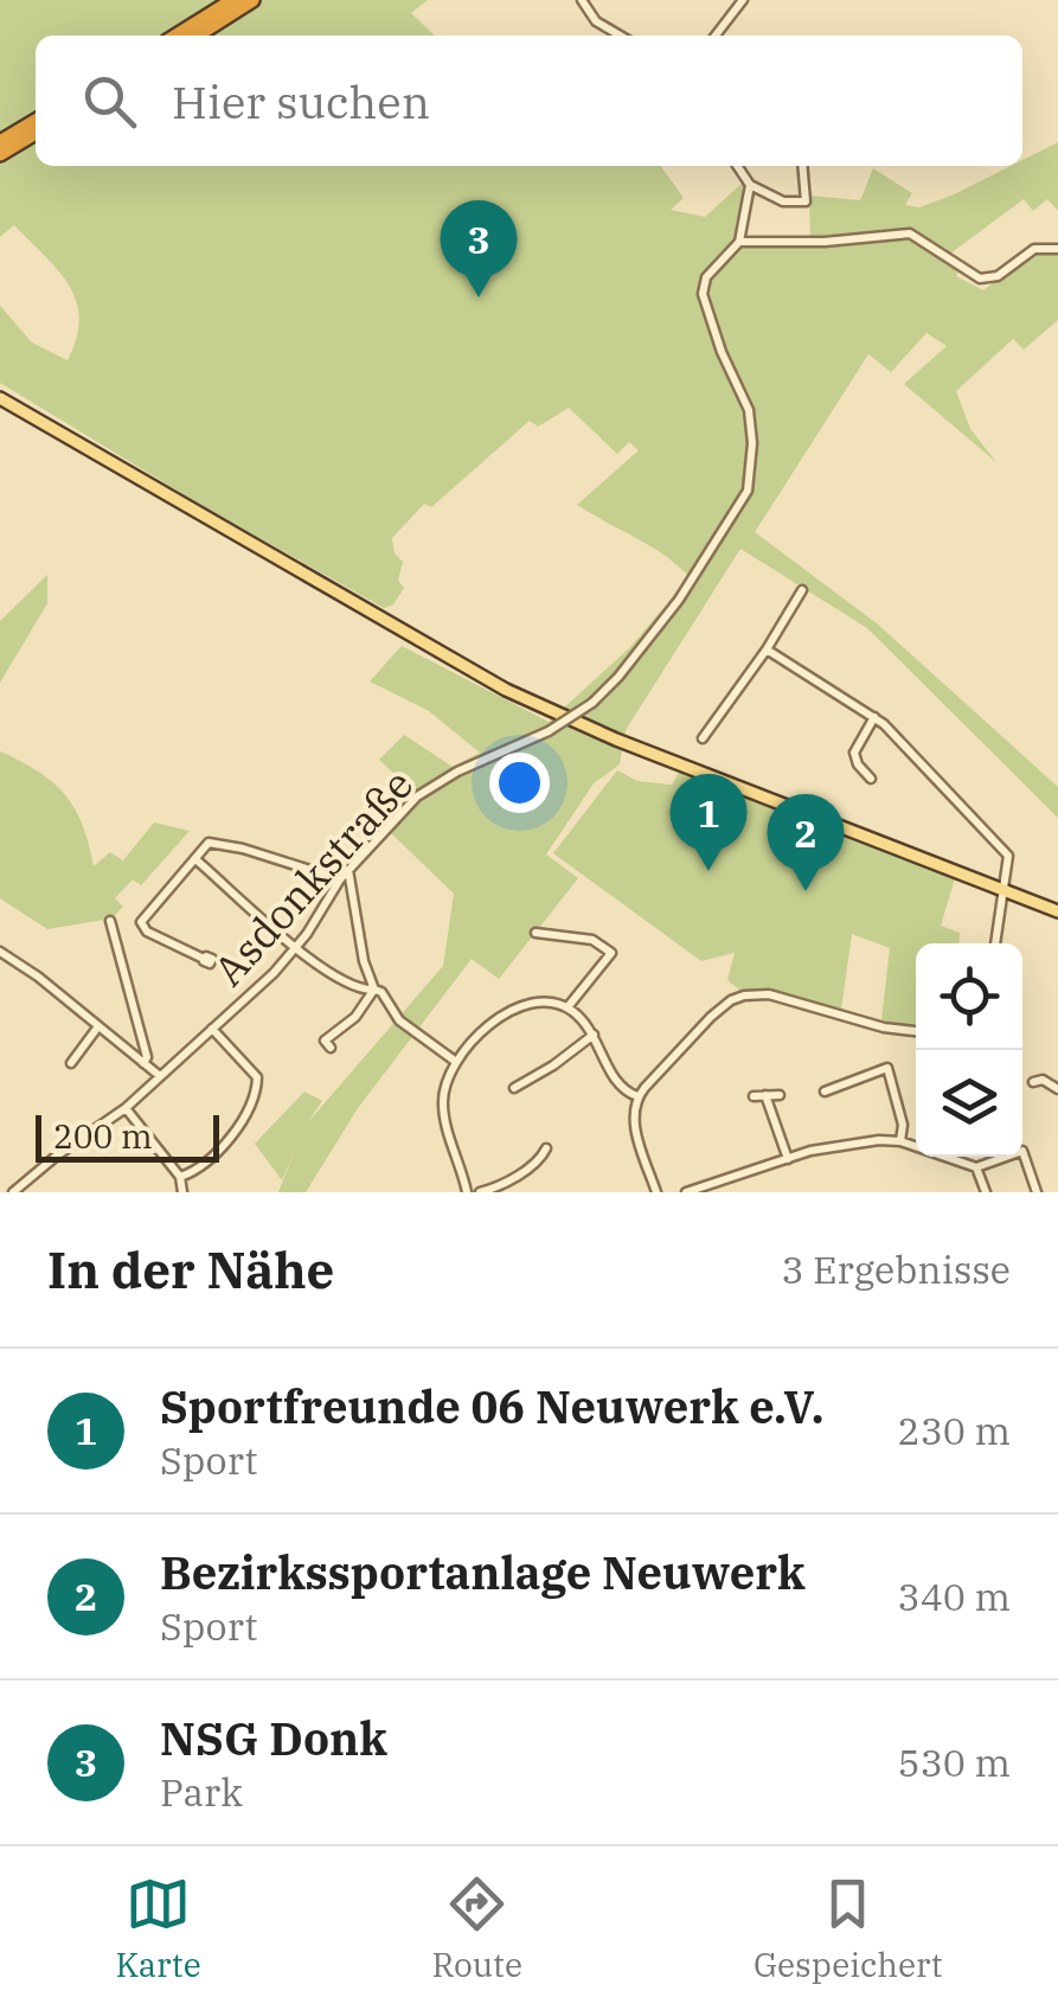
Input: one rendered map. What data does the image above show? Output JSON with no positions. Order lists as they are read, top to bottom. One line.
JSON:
{"streets":{"street":["Asdonkstraße"]},"scale_bar":"200 m","page":{"search":"Hier suchen","pins":["3","1","2"],"scale":"200 m","heading":["In der Nähe","3 Ergebnisse"],"list":[{"mark":"1","name":"Sportfreunde 06 Neuwerk e.V.","note":"Sport","value":"230 m"},{"mark":"2","name":"Bezirkssportanlage Neuwerk","note":"Sport","value":"340 m"},{"mark":"3","name":"NSG Donk","note":"Park","value":"530 m"}],"nav":["Karte","Route","Gespeichert"]}}
